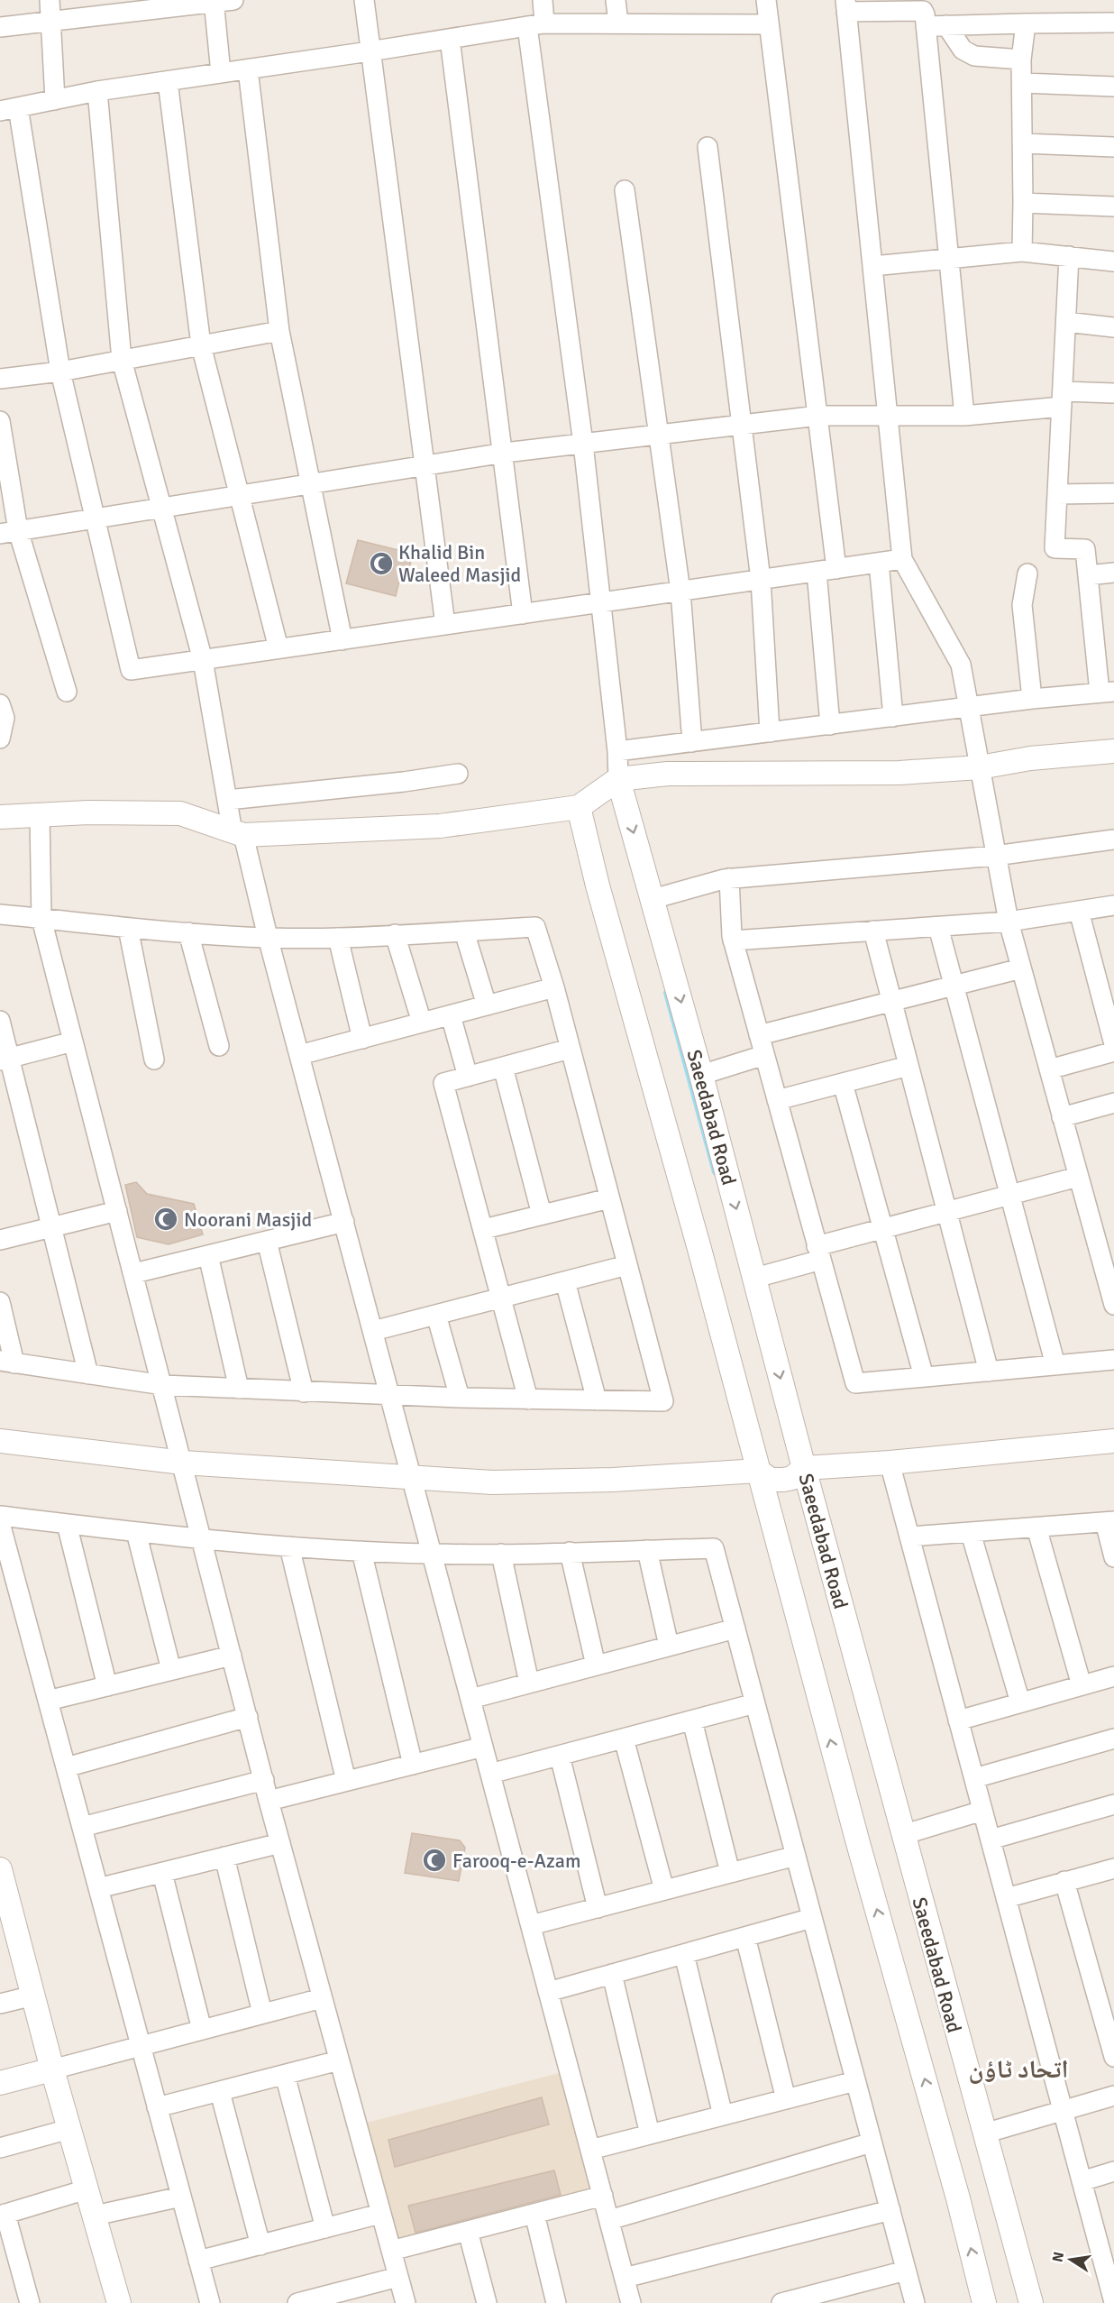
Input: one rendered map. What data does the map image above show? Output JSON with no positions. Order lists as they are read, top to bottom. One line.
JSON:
{"streets":{"street":["Saeedabad Road"]},"districts":["اتحاد ٹاؤن"],"places":{"mosque":["Khalid Bin Waleed Masjid","Noorani Masjid","Farooq-e-Azam"]},"north":"left"}
